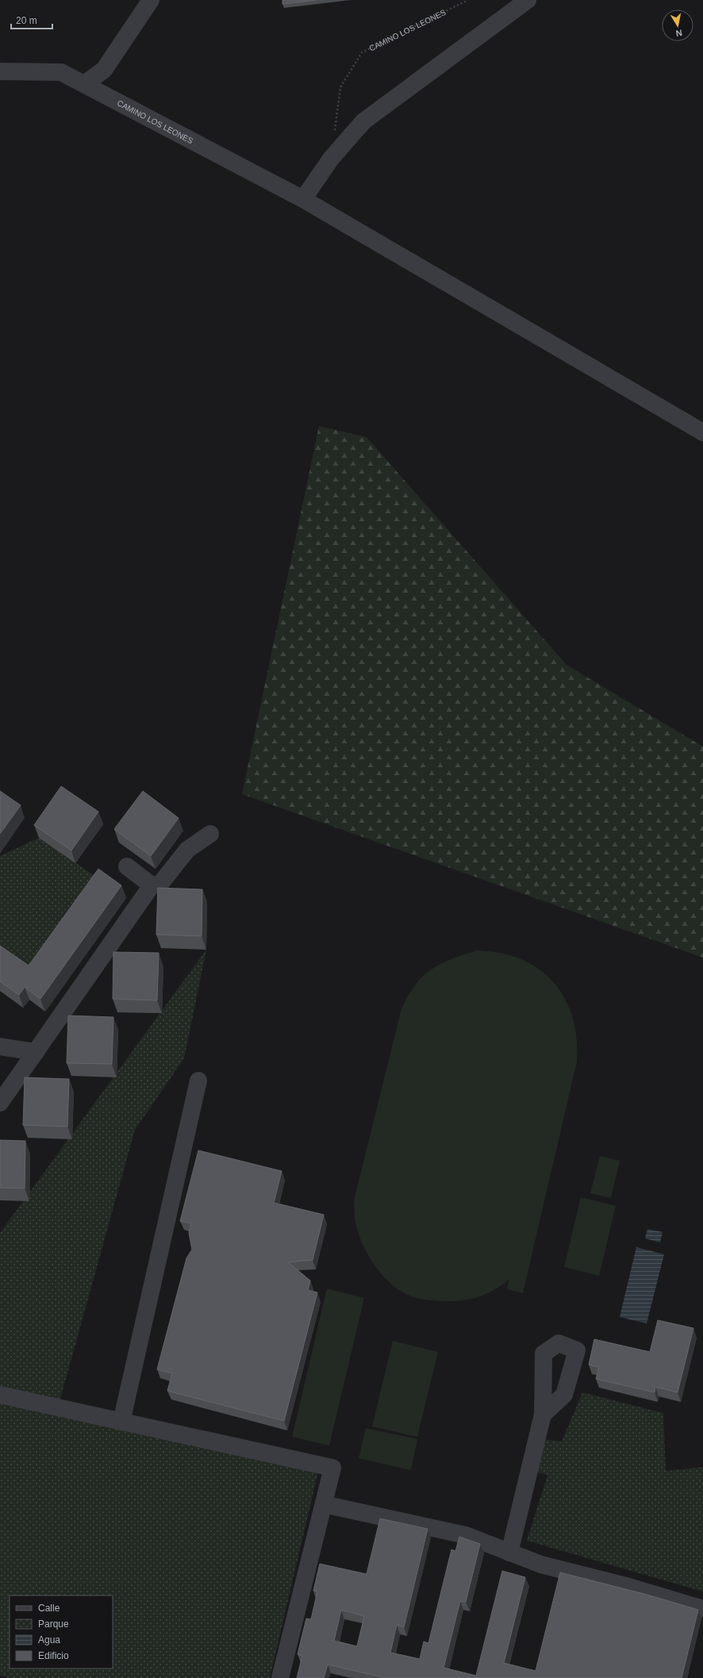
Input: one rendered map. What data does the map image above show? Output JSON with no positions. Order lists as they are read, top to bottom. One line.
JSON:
{"streets":{"street":["CAMINO LOS LEONES"]},"legend":["Calle","Parque","Agua","Edificio"],"scale_bar":"20 m","north":"bottom"}
